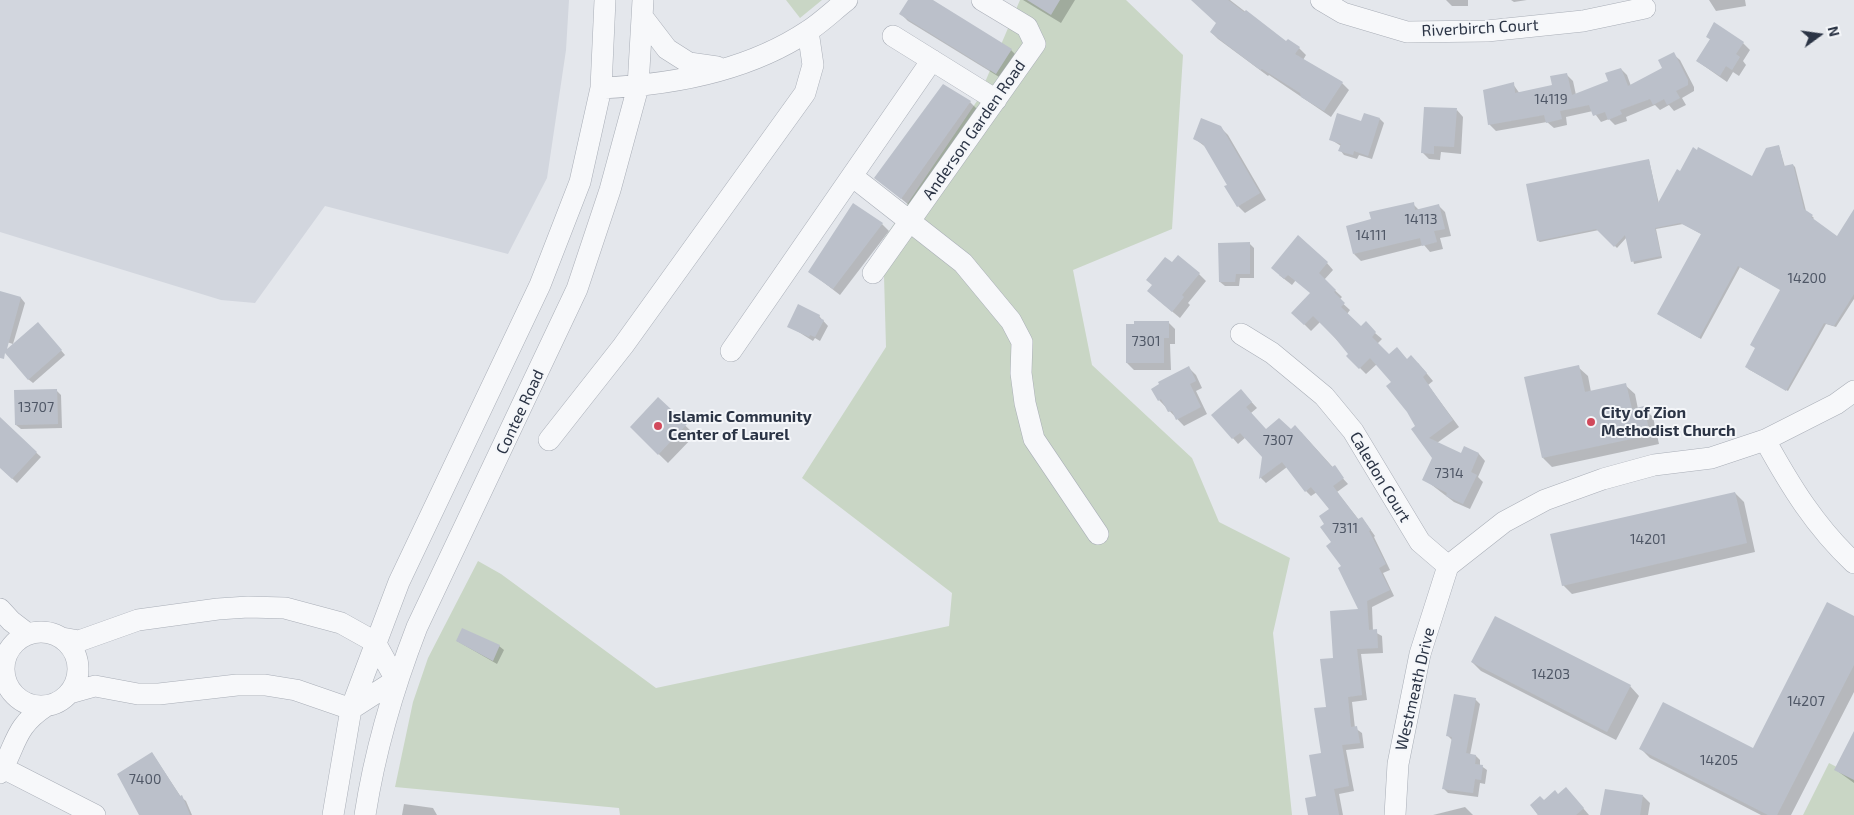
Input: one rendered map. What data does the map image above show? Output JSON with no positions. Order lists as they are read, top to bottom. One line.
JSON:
{"streets":{"street":["Riverbirch Court","Anderson Garden Road","Contee Road","Caledon Court","Westmeath Drive"]},"crossings":[["Caledon Court","Westmeath Drive"]],"places":["City of Zion Methodist Church","Islamic Community Center of Laurel"],"house_numbers":["14119","14113","14111","14200","7301","13707","7307","7314","7311","14201","14203","14207","14205","7400"],"north":"right"}
